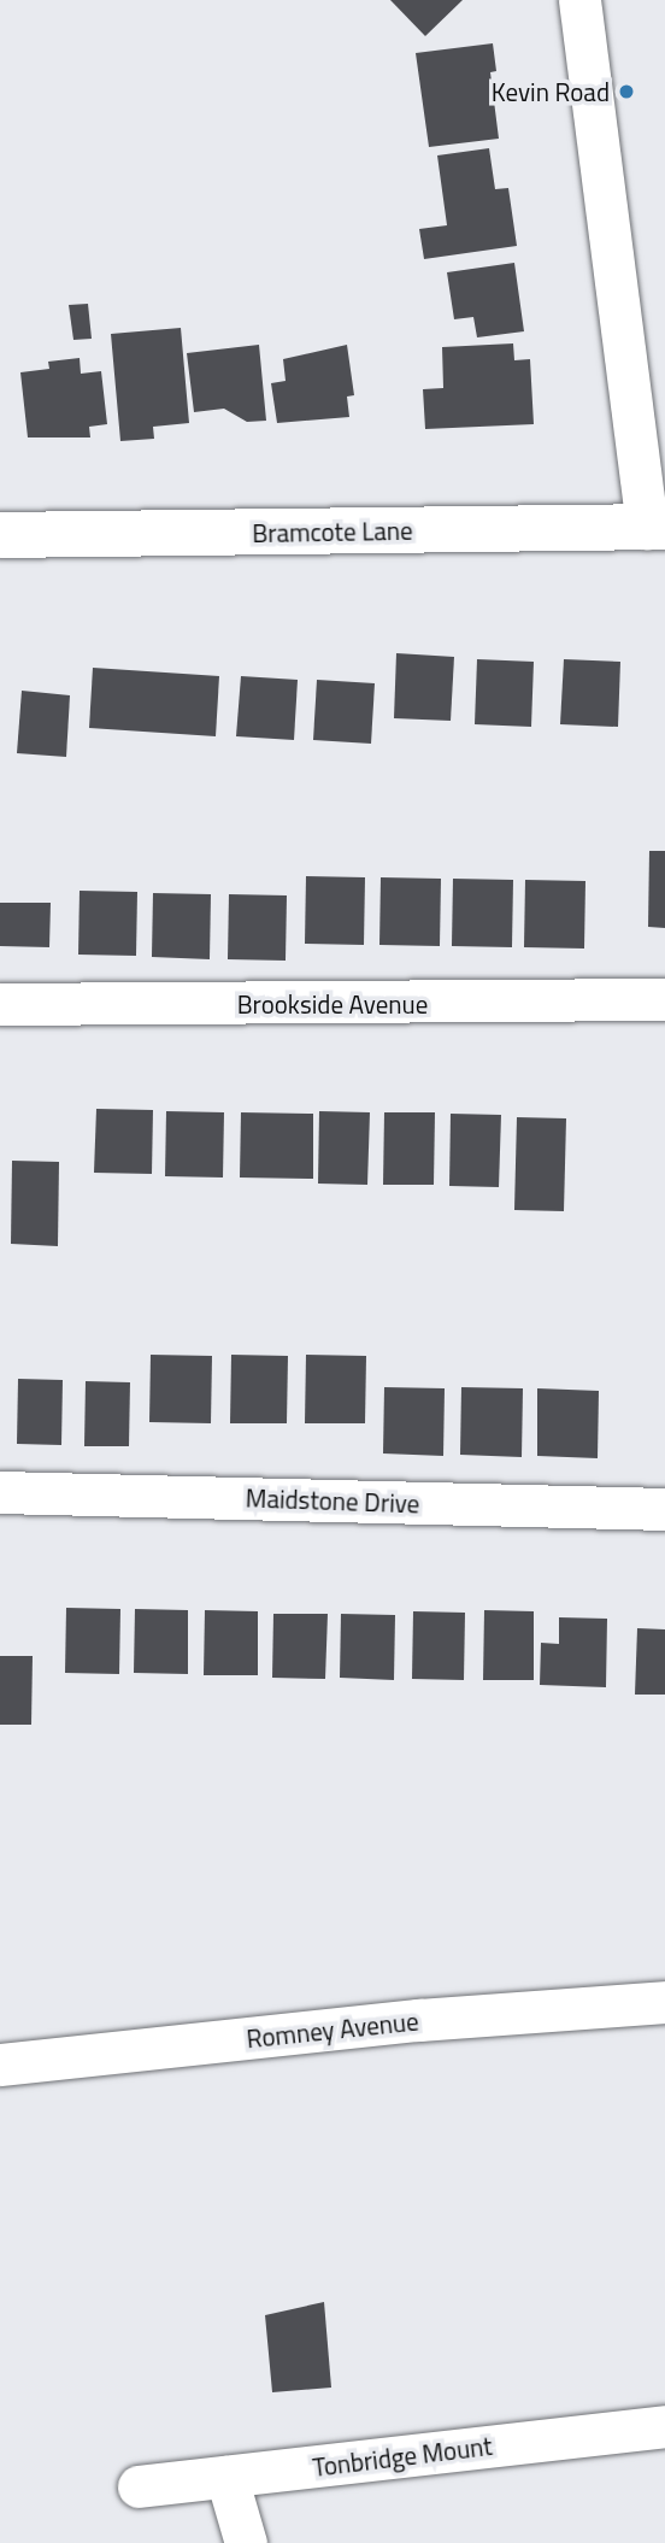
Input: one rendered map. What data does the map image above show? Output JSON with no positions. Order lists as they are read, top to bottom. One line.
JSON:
{"streets":{"street":["Bramcote Lane","Brookside Avenue","Maidstone Drive","Romney Avenue","Tonbridge Mount"]},"places":["Kevin Road"]}
